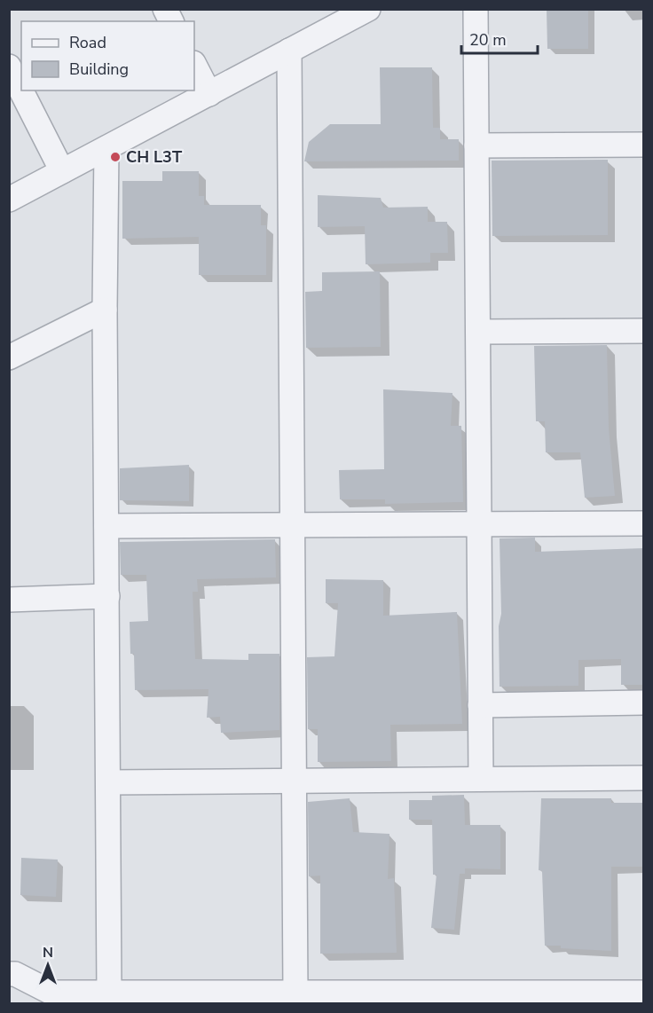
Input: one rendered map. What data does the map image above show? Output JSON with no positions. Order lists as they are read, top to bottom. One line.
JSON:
{"places":["CH L3T"],"legend":["Road","Building"],"scale_bar":"20 m","north":"top"}
